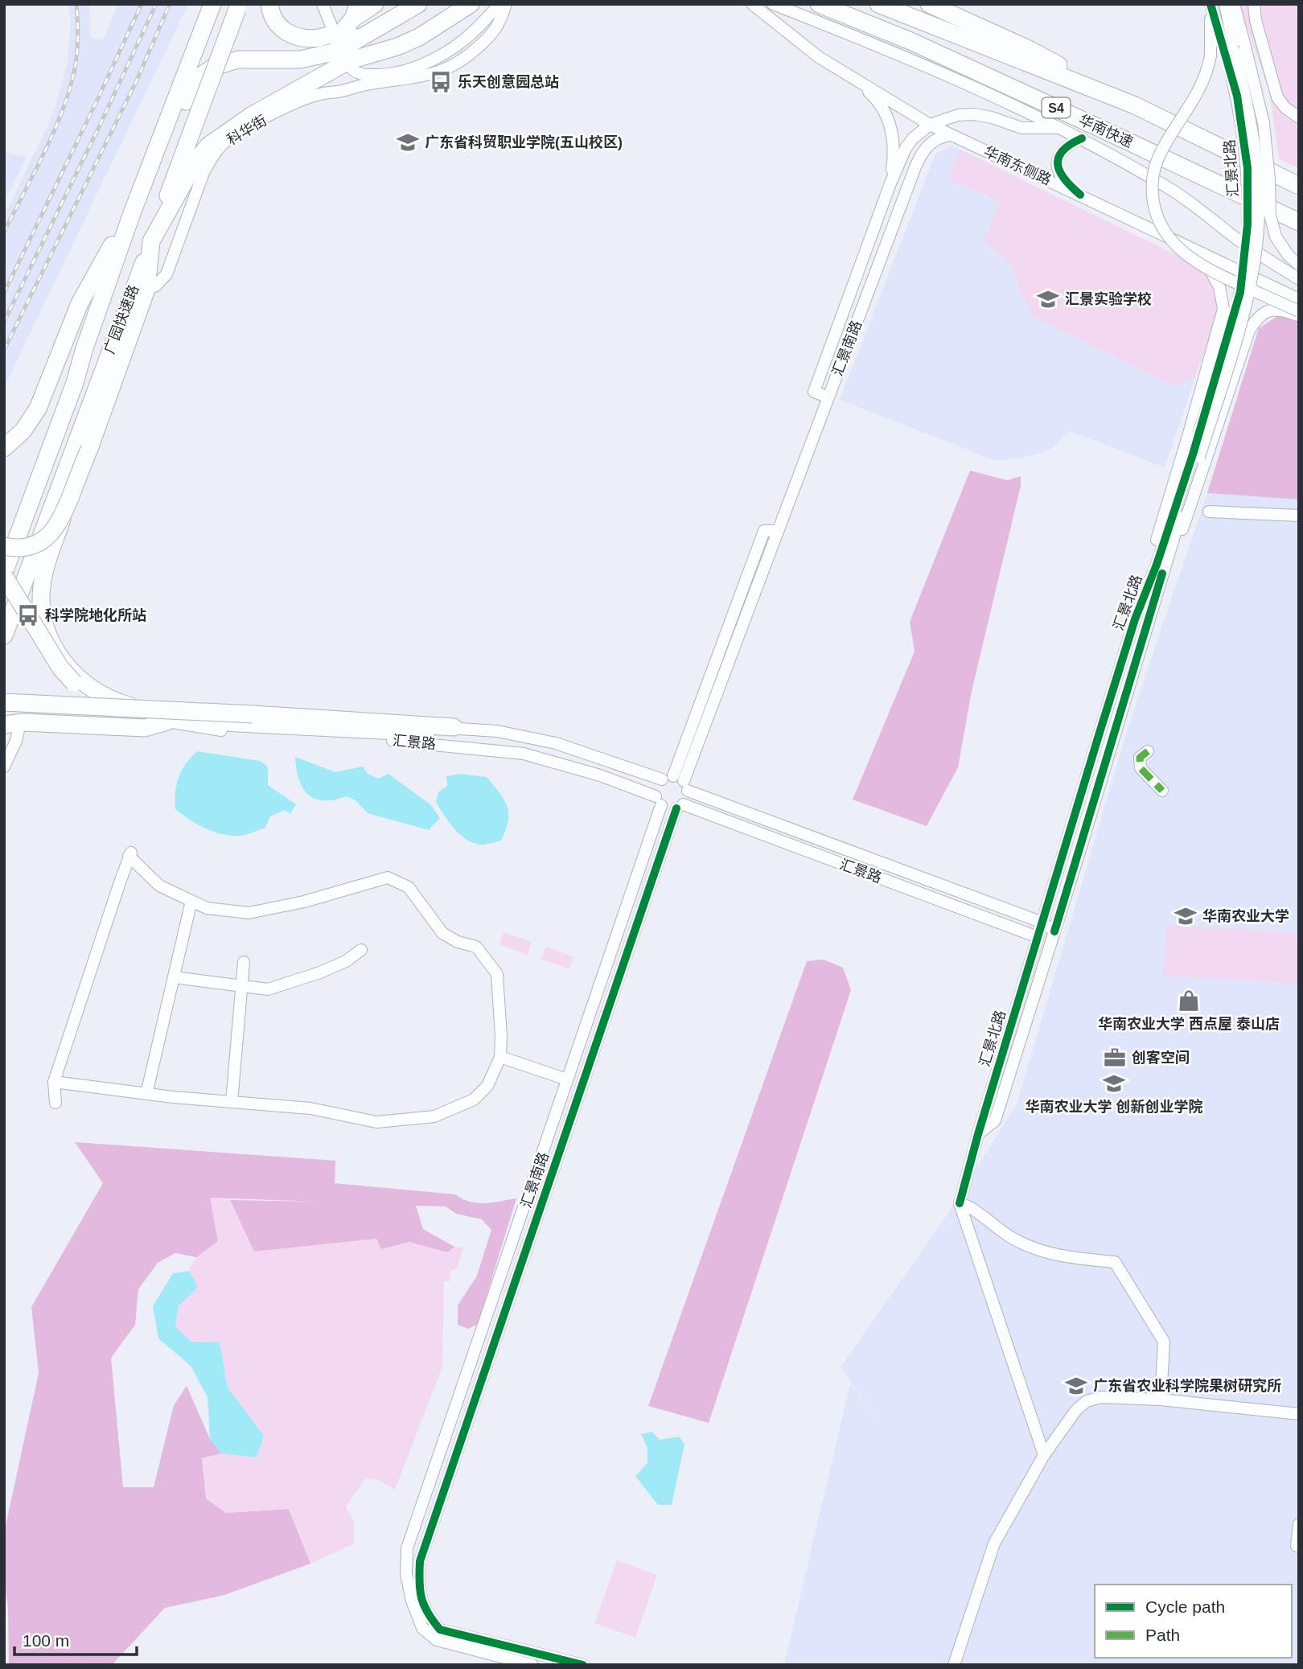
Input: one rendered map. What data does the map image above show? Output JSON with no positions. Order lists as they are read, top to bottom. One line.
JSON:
{"streets":{"highway":["S4","华南快速","广园快速路"],"street":["科华街","华南东侧路","汇景北路","汇景南路","汇景路"]},"crossings":[["华南东侧路","汇景南路"],["汇景北路","汇景路"],["汇景南路","汇景路"]],"places":{"bus stop":["乐天创意园总站","科学院地化所站"],"school or university":["广东省科贸职业学院(五山校区)","汇景实验学校","华南农业大学","华南农业大学 创新创业学院","广东省农业科学院果树研究所"],"shop":["华南农业大学 西点屋 泰山店"],"office":["创客空间"]},"legend":["Cycle path","Path"],"scale_bar":"100 m"}
